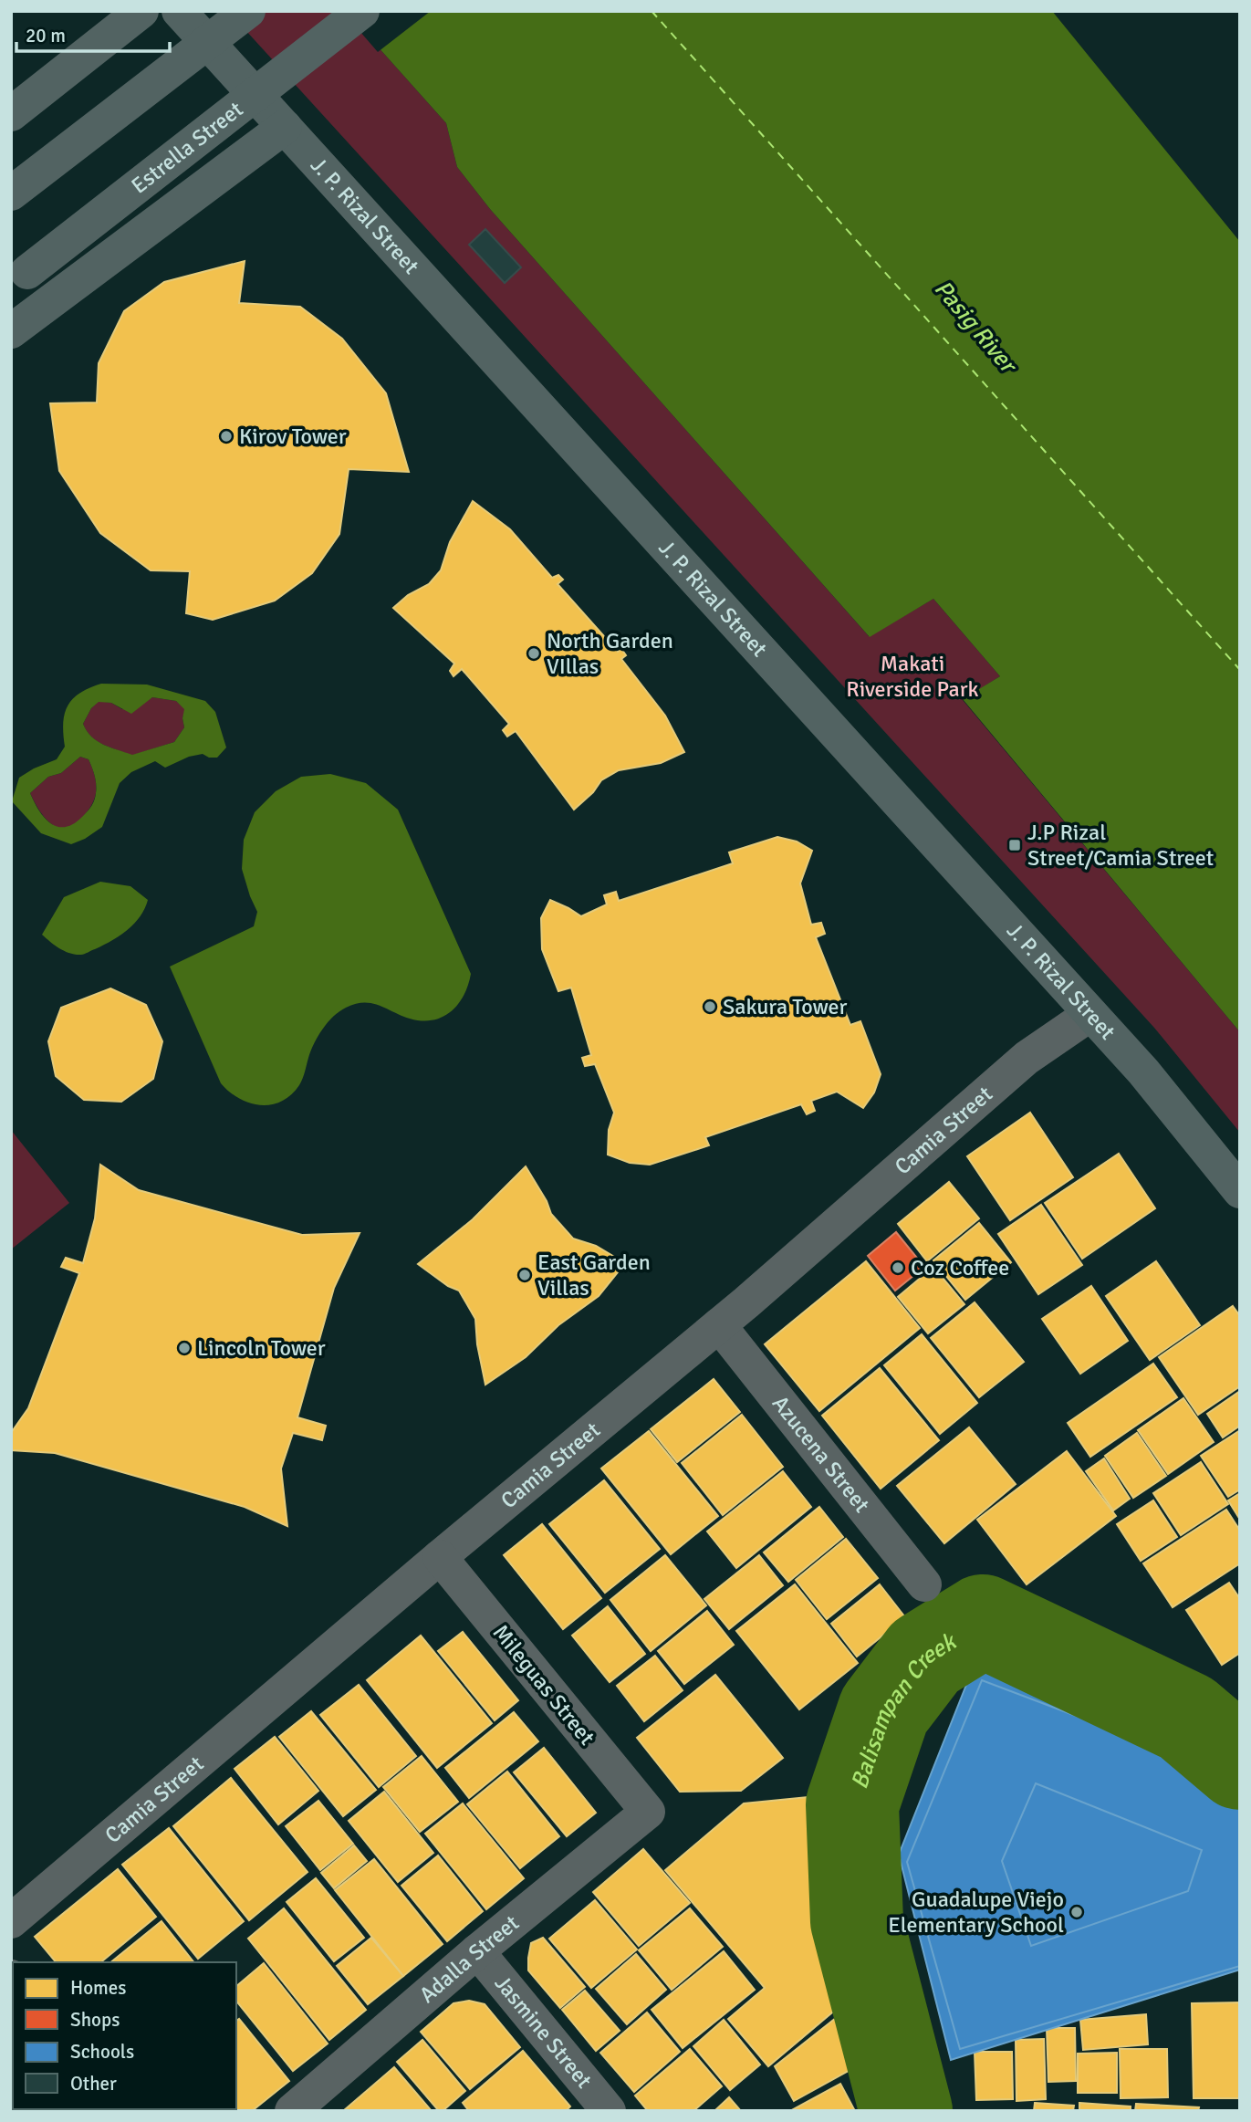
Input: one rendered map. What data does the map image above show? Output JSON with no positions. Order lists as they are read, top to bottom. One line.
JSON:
{"streets":{"main road":["Estrella Street","J. P. Rizal Street"],"street":["Camia Street","Azucena Street","Mileguas Street","Adalla Street","Jasmine Street"]},"crossings":[["Estrella Street","J. P. Rizal Street"],["J. P. Rizal Street","Camia Street"],["Camia Street","Azucena Street"],["Camia Street","Mileguas Street"],["Mileguas Street","Adalla Street"],["Adalla Street","Jasmine Street"]],"water":["Pasig River","Balisampan Creek"],"parks":["Makati Riverside Park"],"places":{"other":["Kirov Tower","North Garden VIllas","Sakura Tower","Coz Coffee","East Garden Villas","Lincoln Tower","Guadalupe Viejo Elementary School"],"transit":["J.P Rizal Street/Camia Street"]},"legend":["Homes","Shops","Schools","Other"],"scale_bar":"20 m"}
